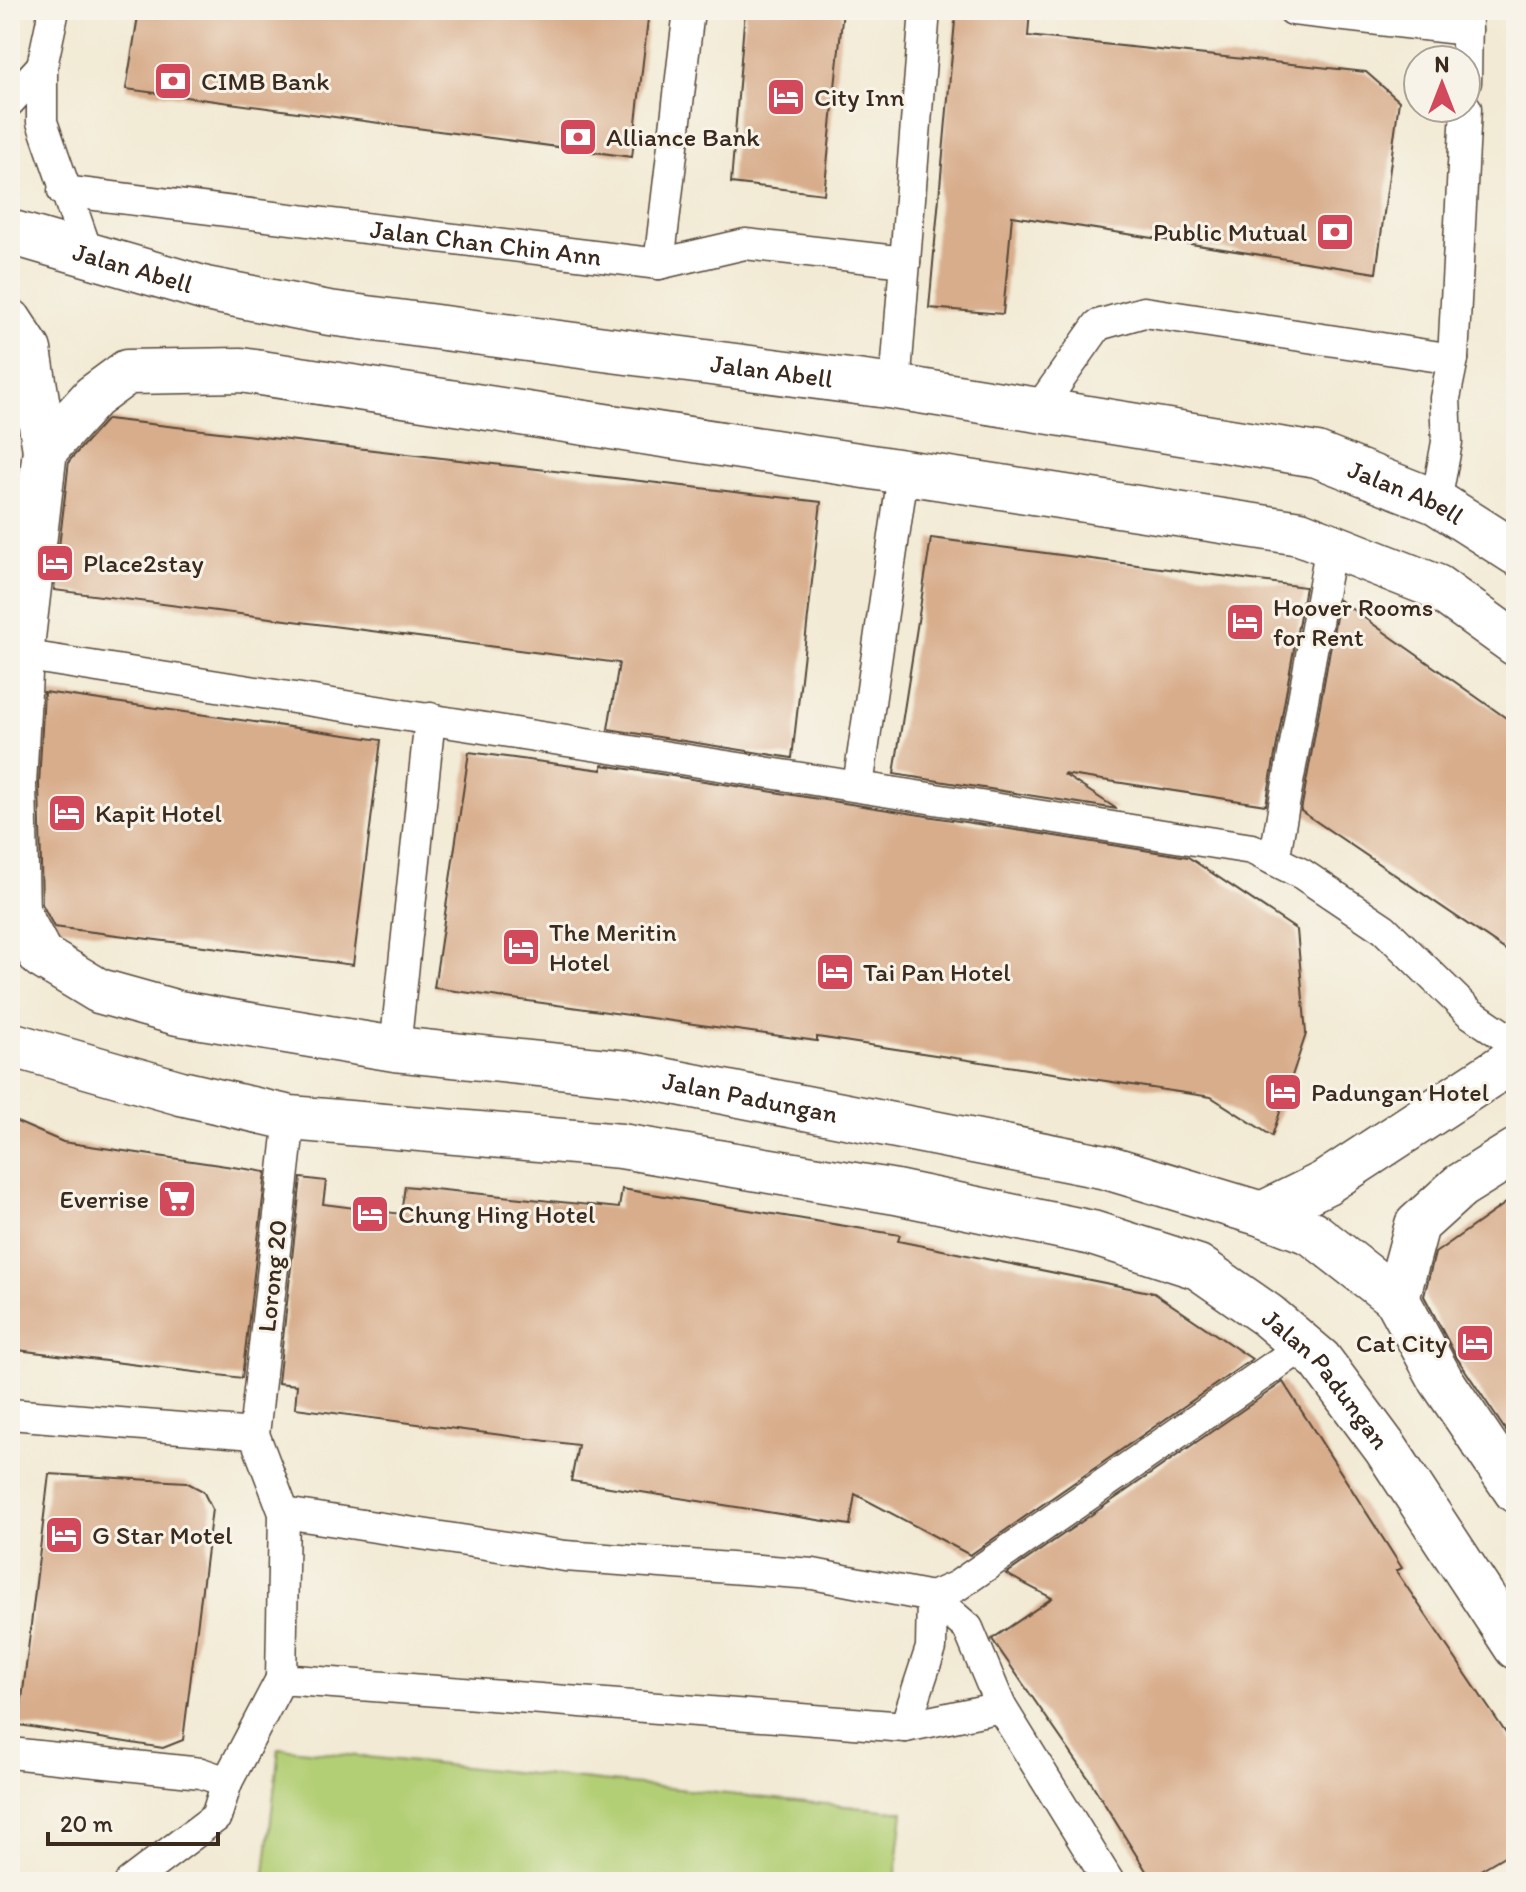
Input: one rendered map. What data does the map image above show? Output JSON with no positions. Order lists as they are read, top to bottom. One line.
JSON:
{"streets":{"main road":["Jalan Abell","Jalan Padungan"],"lane":["Jalan Chan Chin Ann","Lorong 20"]},"crossings":[["Jalan Padungan","Lorong 20"]],"places":{"bank":["CIMB Bank","Alliance Bank","Public Mutual"],"hotel":["City Inn","Place2stay","Hoover Rooms for Rent","Kapit Hotel","The Meritin Hotel","Tai Pan Hotel","Padungan Hotel","Chung Hing Hotel","Cat City","G Star Motel"],"supermarket":["Everrise"]},"scale_bar":"20 m","north":"top"}
